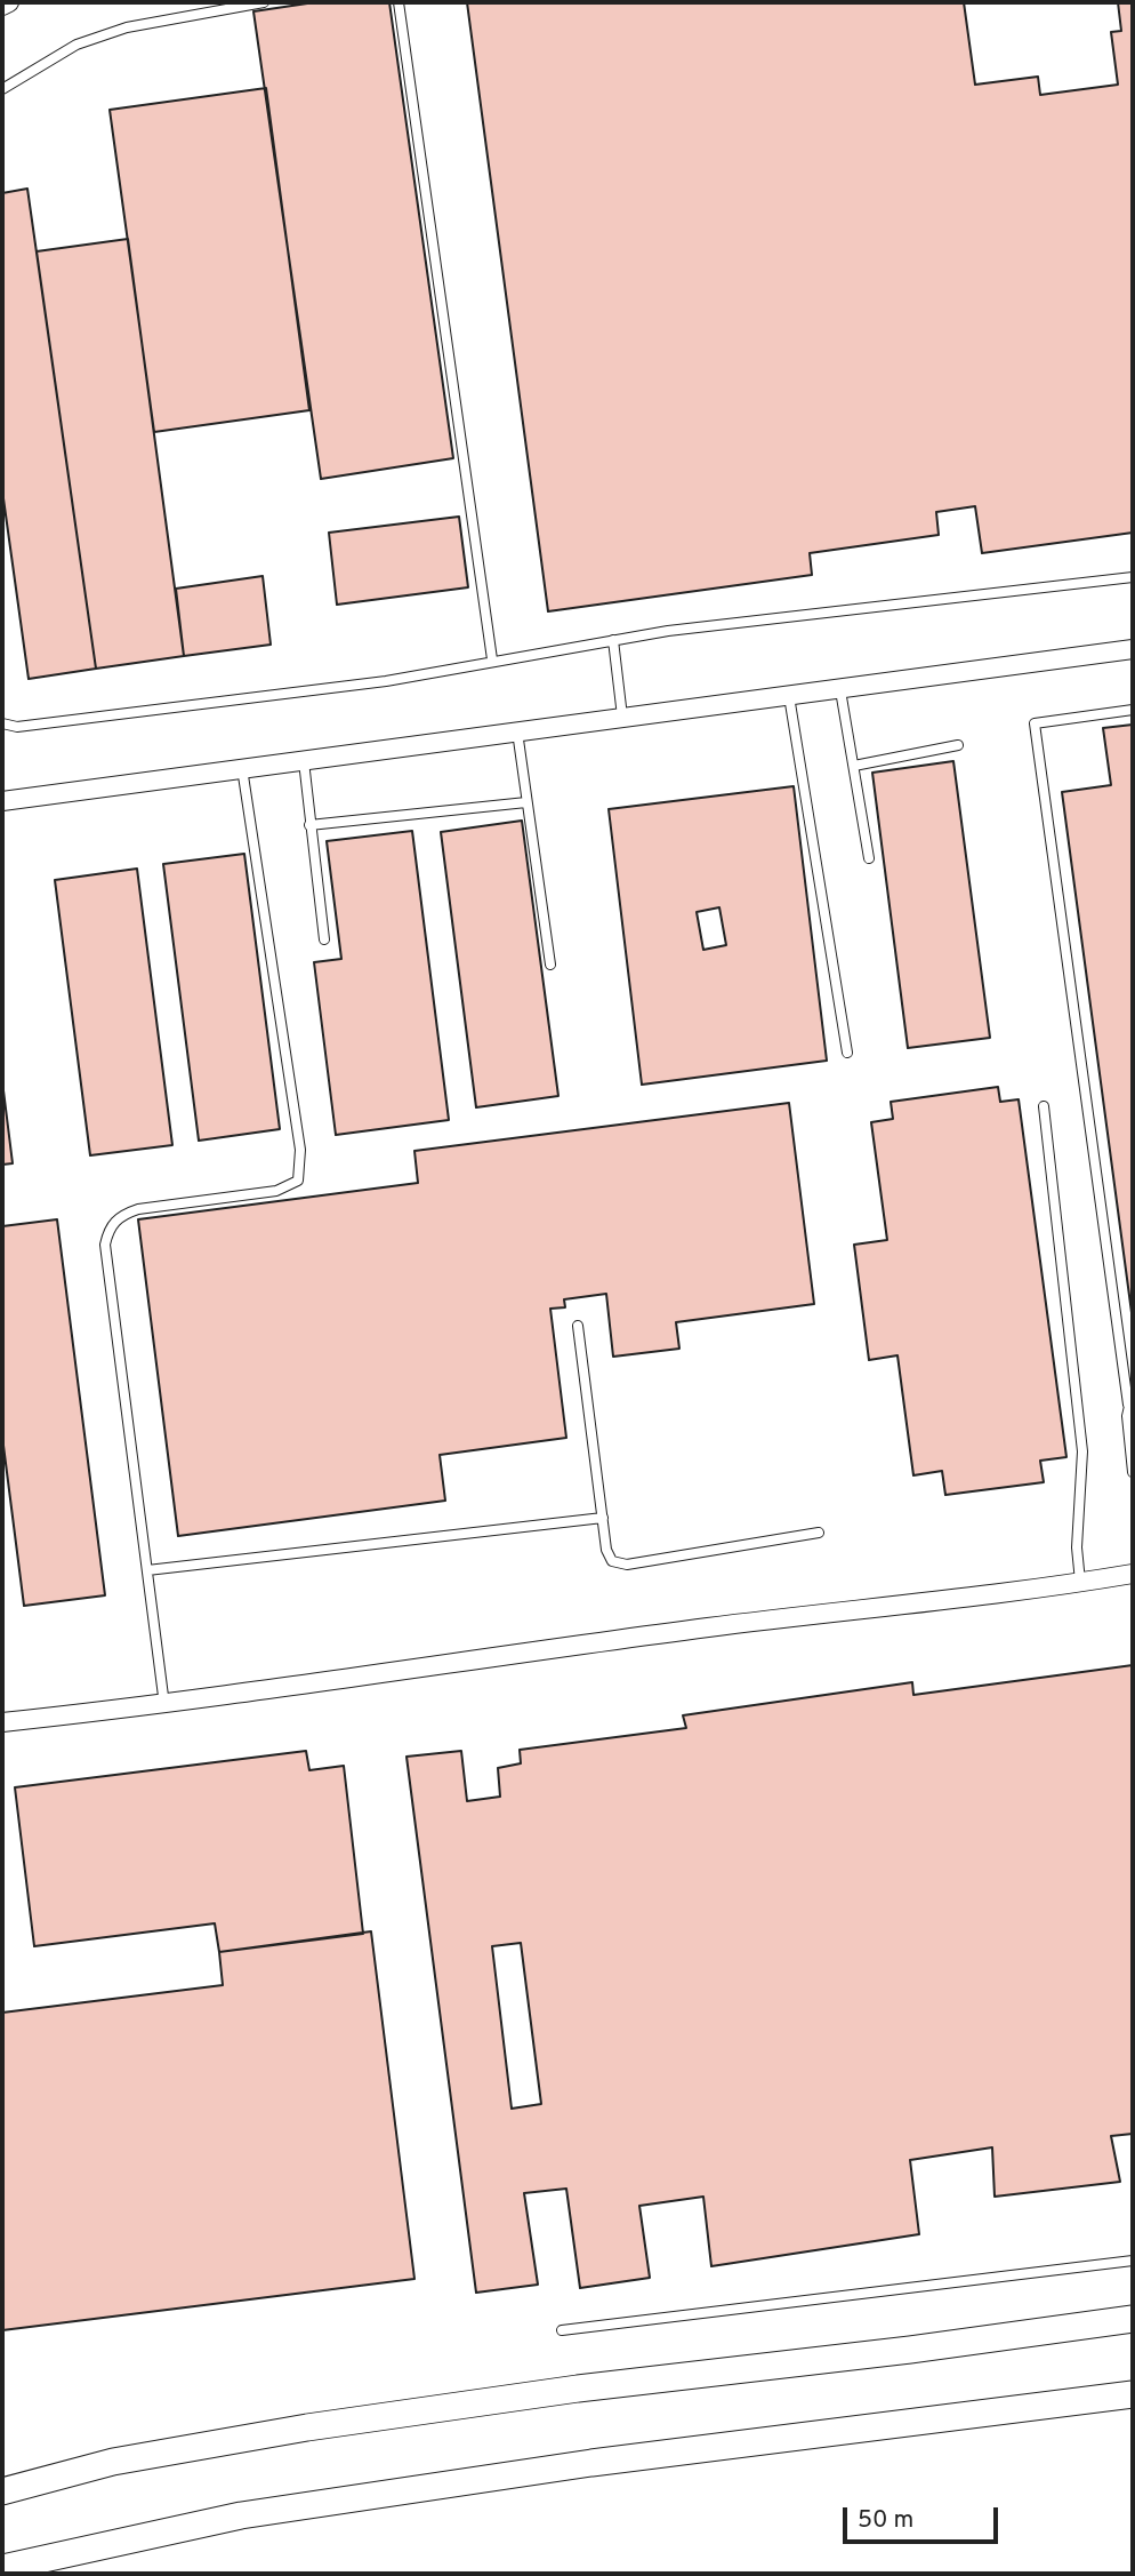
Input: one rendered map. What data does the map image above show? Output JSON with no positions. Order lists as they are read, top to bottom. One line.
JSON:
{"scale_bar":"50 m"}
